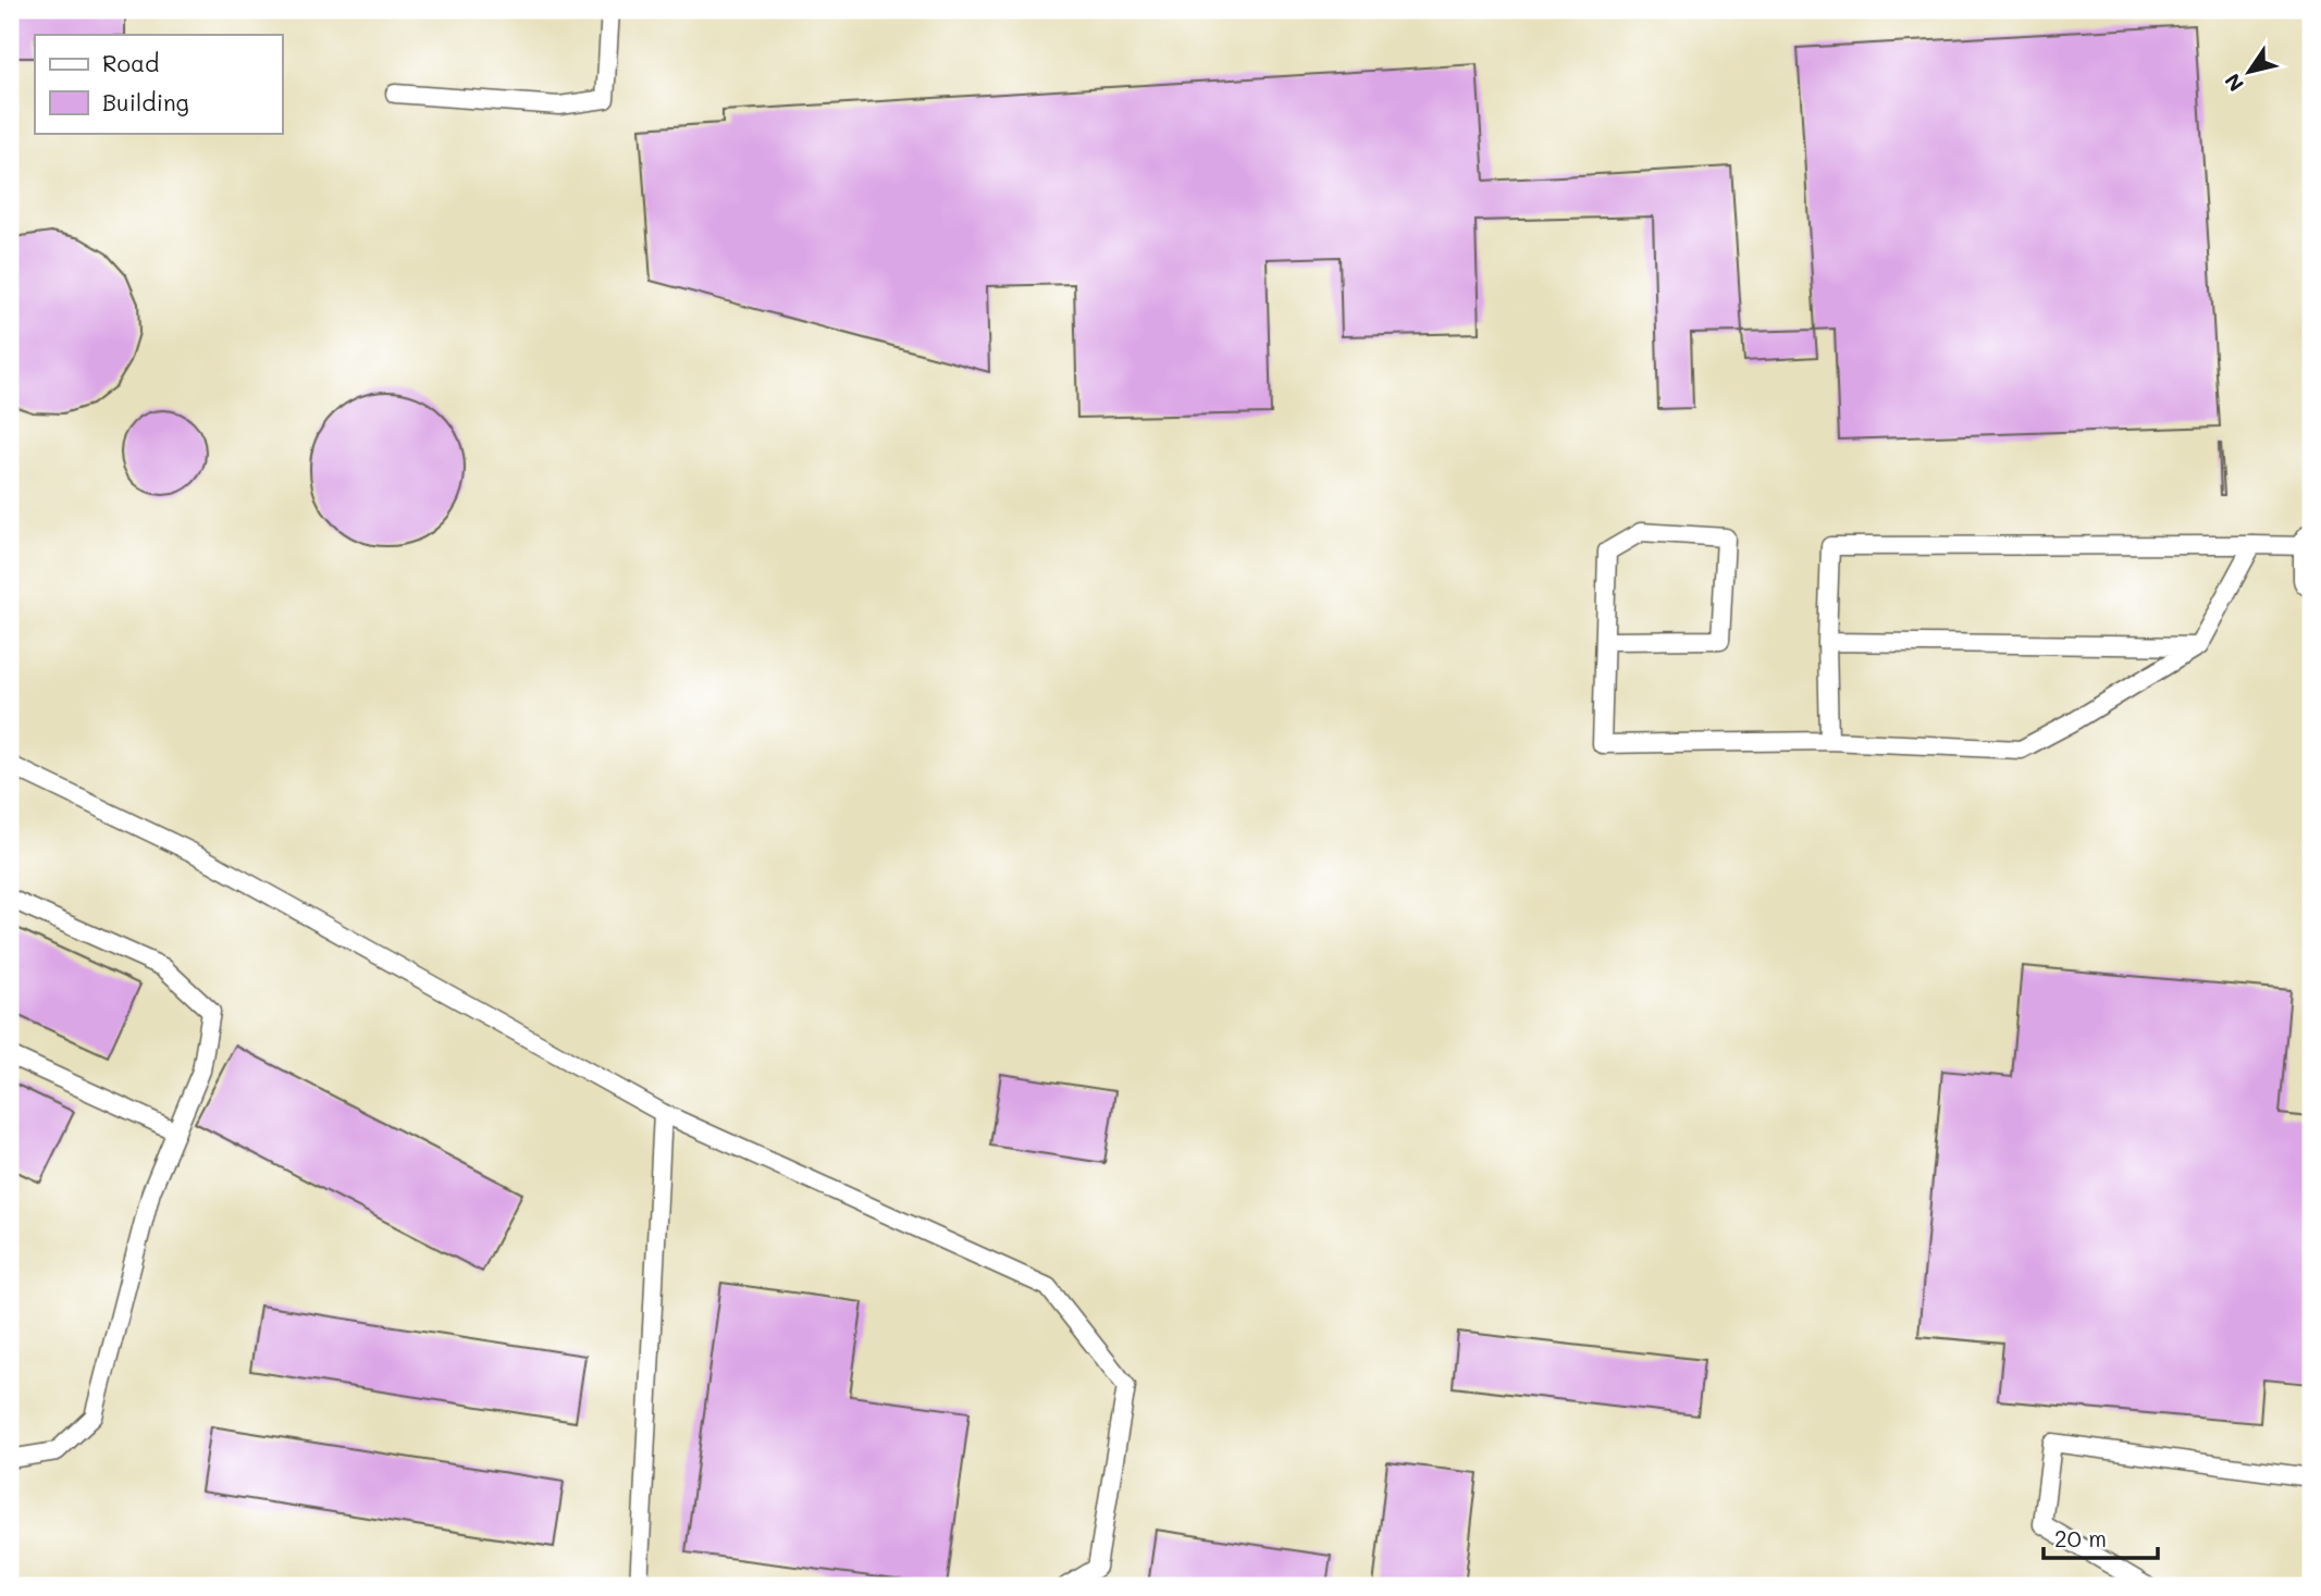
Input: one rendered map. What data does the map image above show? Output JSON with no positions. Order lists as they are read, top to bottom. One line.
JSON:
{"legend":["Road","Building"],"scale_bar":"20 m","north":"bottom left"}
